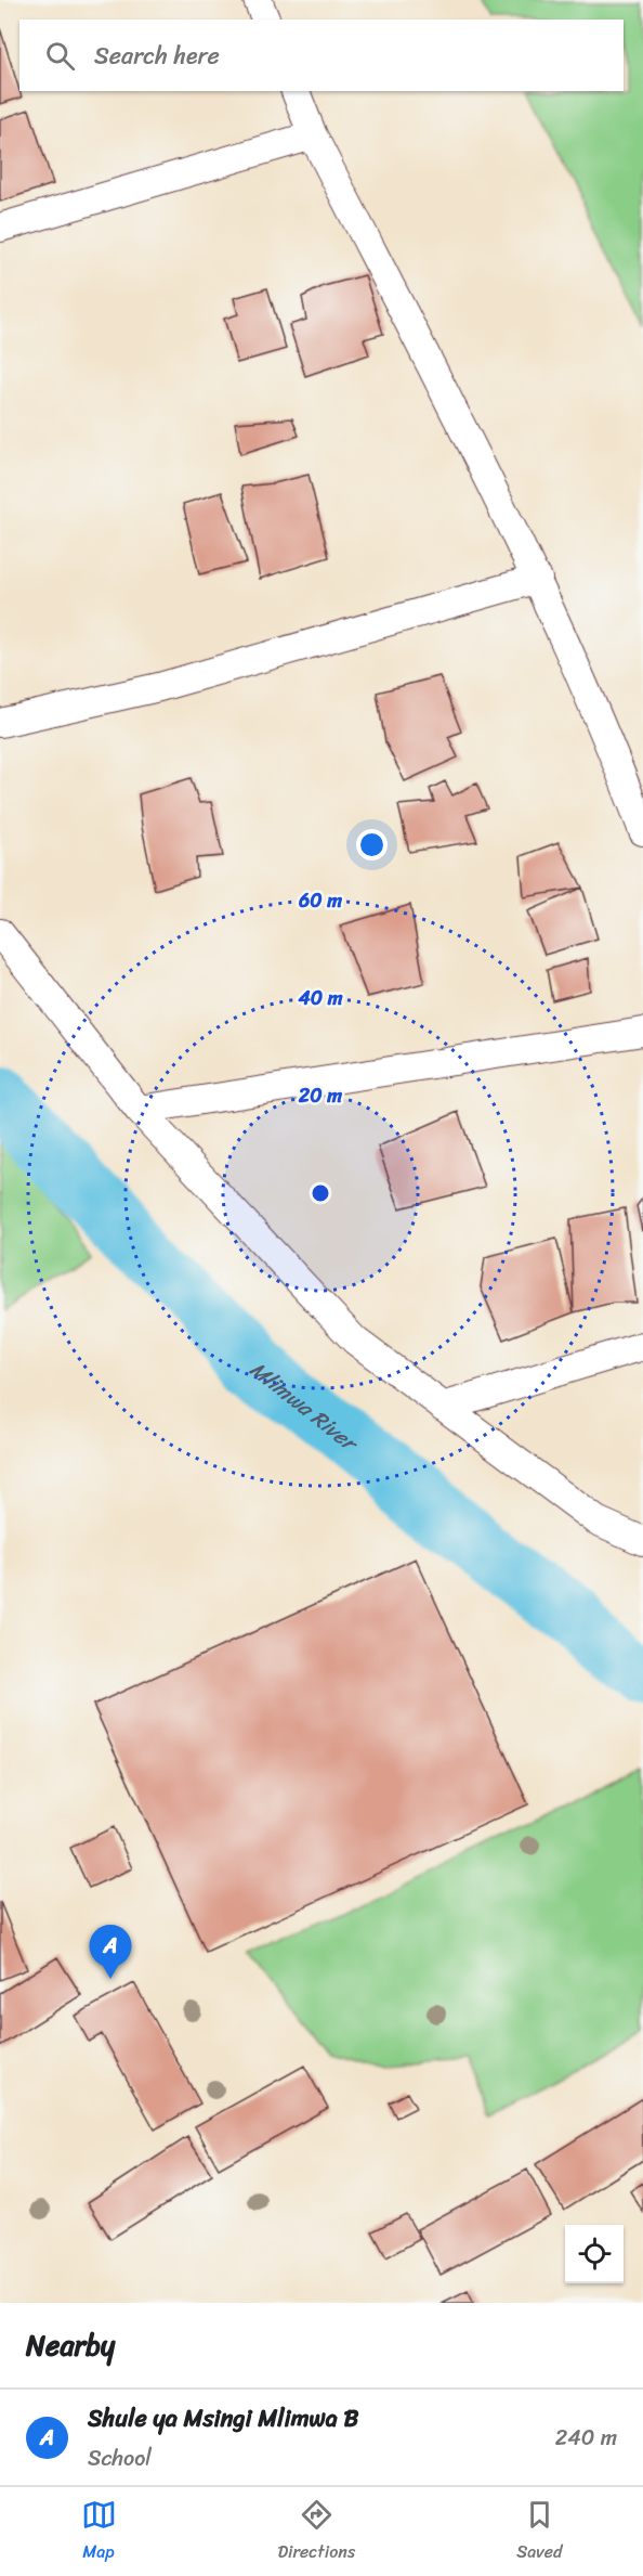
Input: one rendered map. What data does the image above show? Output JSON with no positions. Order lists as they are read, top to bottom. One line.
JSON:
{"water":["Mlimwa River"],"page":{"search":"Search here","pins":"A","heading":"Nearby","list":[{"mark":"A","name":"Shule ya Msingi Mlimwa B","note":"School","value":"240 m"}],"nav":["Map","Directions","Saved"]},"rings":["60 m","40 m","20 m"]}
